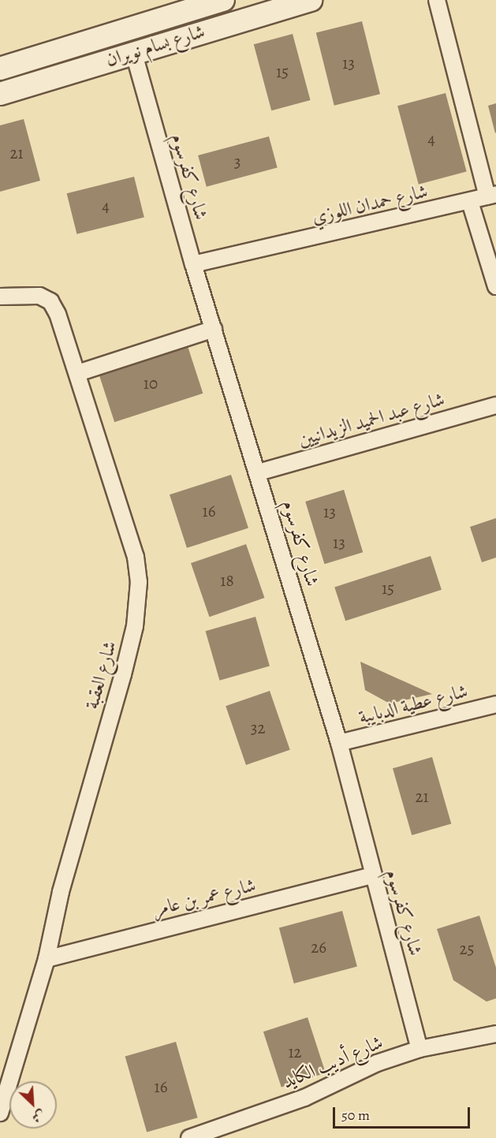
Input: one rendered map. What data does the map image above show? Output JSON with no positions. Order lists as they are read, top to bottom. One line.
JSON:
{"streets":{"street":["شارع بسام نويران","شارع كفرسوم","شارع حمدان اللوزي","شارع عبد الحميد الزيدانيين","شارع العقبة","شارع عطية الدبايبة","شارع عمر بن عامر","شارع أديب الكايد"]},"crossings":[["شارع بسام نويران","شارع كفرسوم"],["شارع كفرسوم","شارع حمدان اللوزي"],["شارع كفرسوم","شارع عبد الحميد الزيدانيين"],["شارع كفرسوم","شارع عطية الدبايبة"],["شارع كفرسوم","شارع عمر بن عامر"],["شارع كفرسوم","شارع أديب الكايد"],["شارع العقبة","شارع عمر بن عامر"]],"house_numbers":["13","15","4","21","3","4","10","16","13","13","18","15","32","21","26","25","12","16"],"scale_bar":"50 m","north":"bottom right"}
